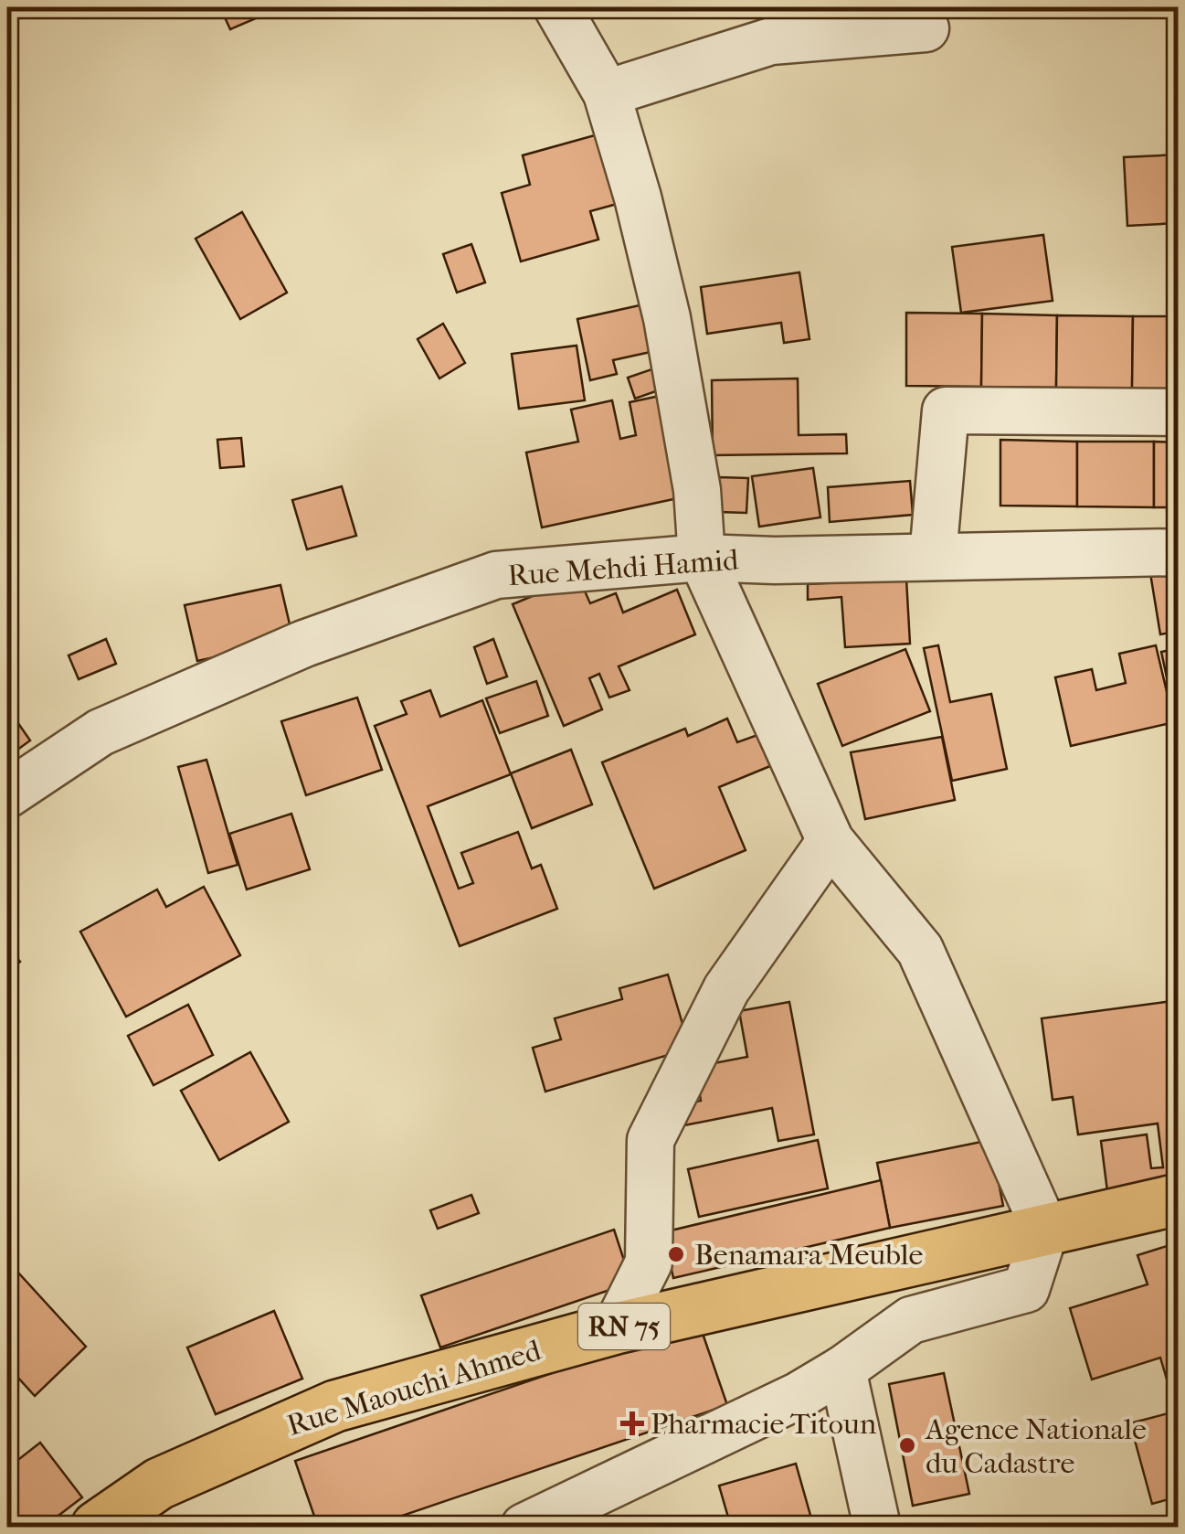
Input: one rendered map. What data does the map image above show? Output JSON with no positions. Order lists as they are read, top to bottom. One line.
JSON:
{"streets":{"main road":["RN 75","Rue Maouchi Ahmed"],"street":["Rue Mehdi Hamid"]},"places":{"other":["Benamara Meuble","Agence Nationale du Cadastre"],"health":["Pharmacie Titoun"]}}
